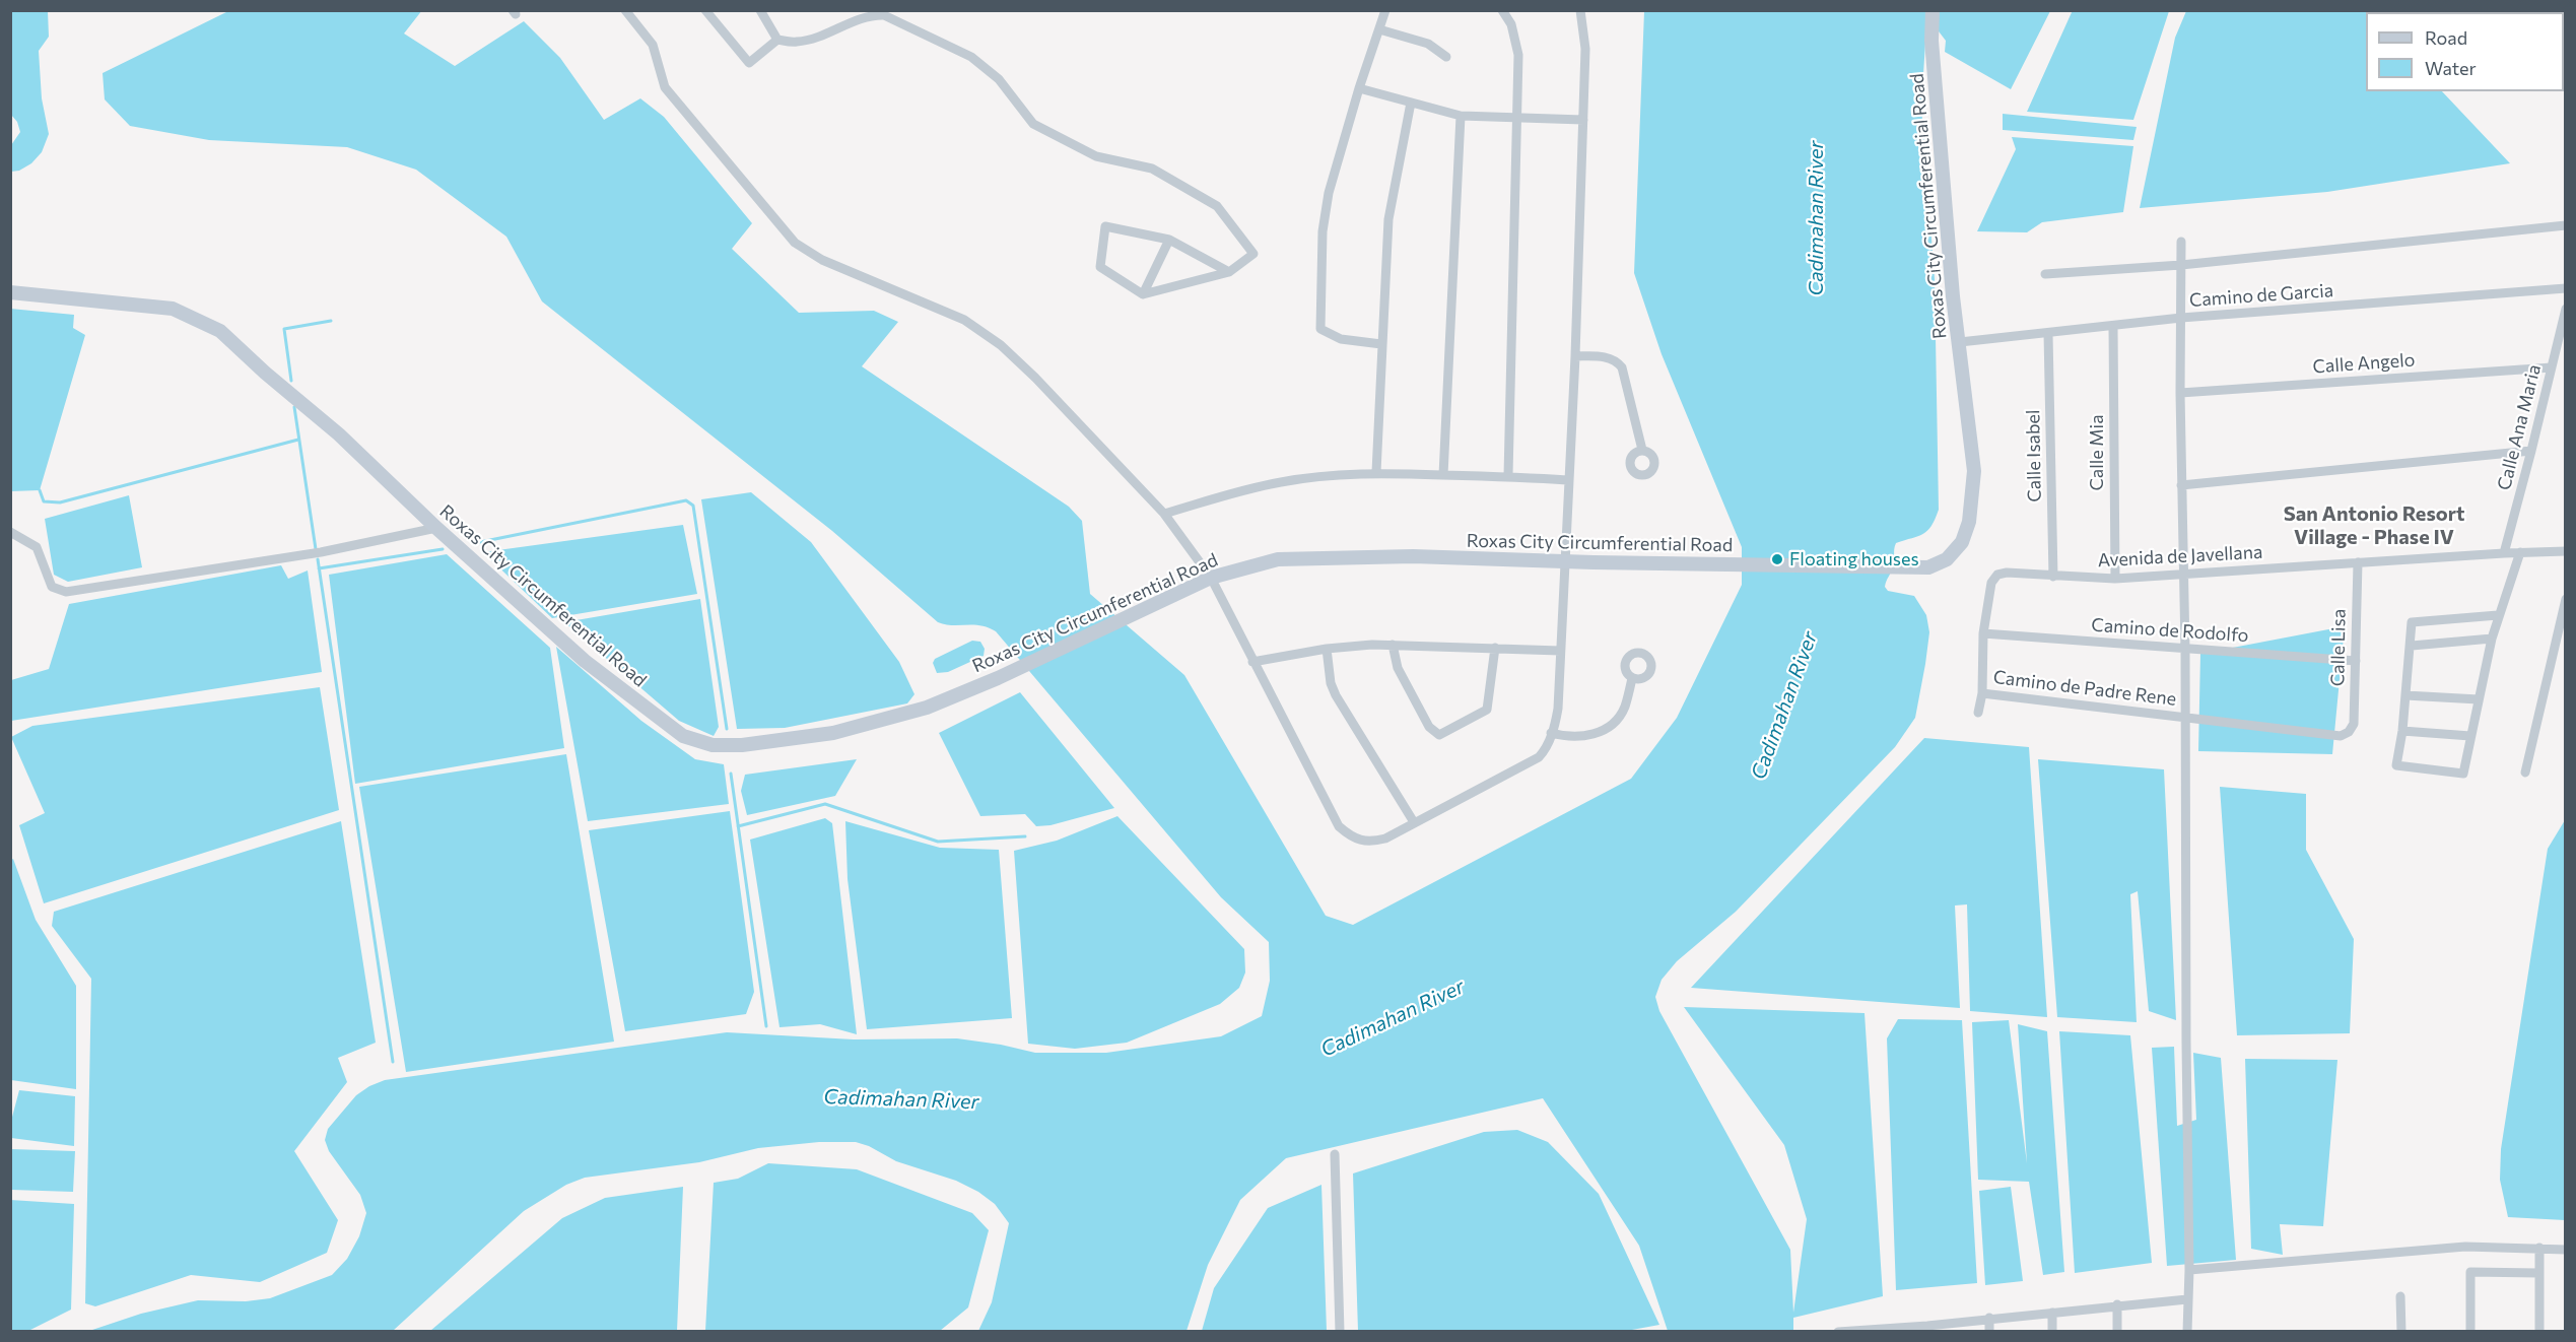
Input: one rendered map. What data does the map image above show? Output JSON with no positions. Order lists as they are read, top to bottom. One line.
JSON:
{"streets":{"main road":["Roxas City Circumferential Road"],"street":["Camino de Garcia","Calle Angelo","Calle Ana Maria","Calle Mia","Calle Isabel","Avenida de Javellana","Camino de Rodolfo","Calle Lisa","Camino de Padre Rene"]},"crossings":[["Roxas City Circumferential Road","Camino de Garcia"],["Camino de Garcia","Calle Mia"],["Camino de Garcia","Calle Isabel"],["Calle Angelo","Calle Ana Maria"],["Calle Ana Maria","Avenida de Javellana"],["Calle Mia","Avenida de Javellana"],["Calle Isabel","Avenida de Javellana"],["Avenida de Javellana","Camino de Rodolfo"],["Avenida de Javellana","Calle Lisa"],["Camino de Rodolfo","Calle Lisa"],["Calle Lisa","Camino de Padre Rene"]],"districts":["San Antonio Resort Village - Phase IV"],"water":["Cadimahan River"],"places":["Floating houses"],"legend":["Road","Water"]}
